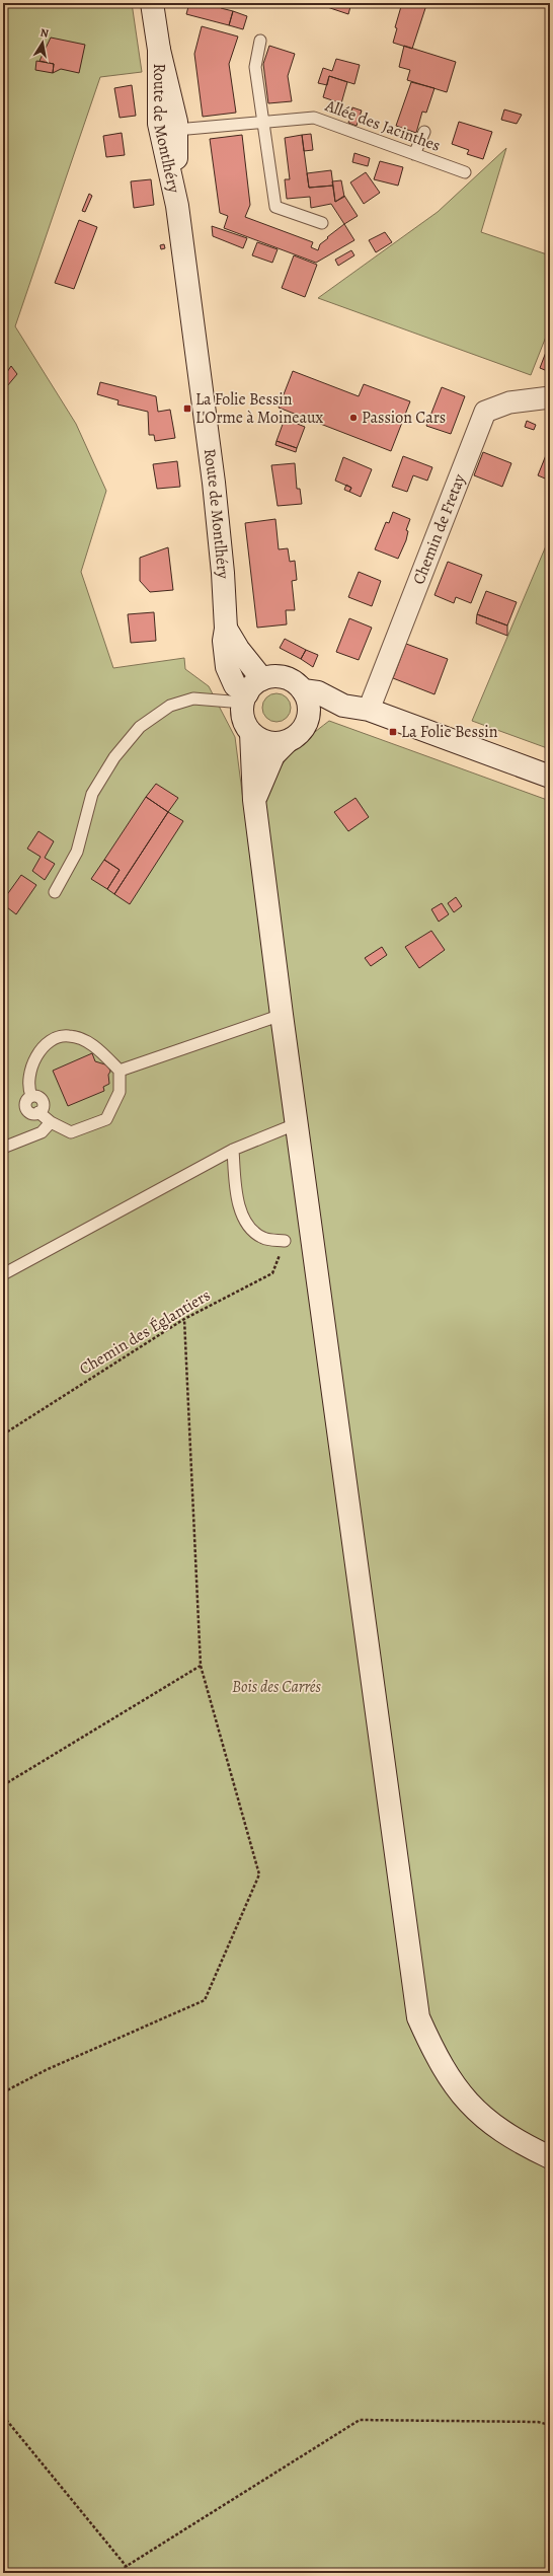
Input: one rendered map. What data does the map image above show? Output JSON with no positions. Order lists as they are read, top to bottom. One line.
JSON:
{"streets":{"main road":["Route de Montlhéry"],"street":["Chemin de Fretay"],"lane":["Allée des Jacinthes"],"path":["Chemin des Églantiers"]},"crossings":[["Allée des Jacinthes","Route de Montlhéry"]],"parks":["Bois des Carrés"],"places":{"transit":["La Folie Bessin L'Orme à Moineaux","La Folie Bessin"],"other":["Passion Cars"]},"north":"top"}
